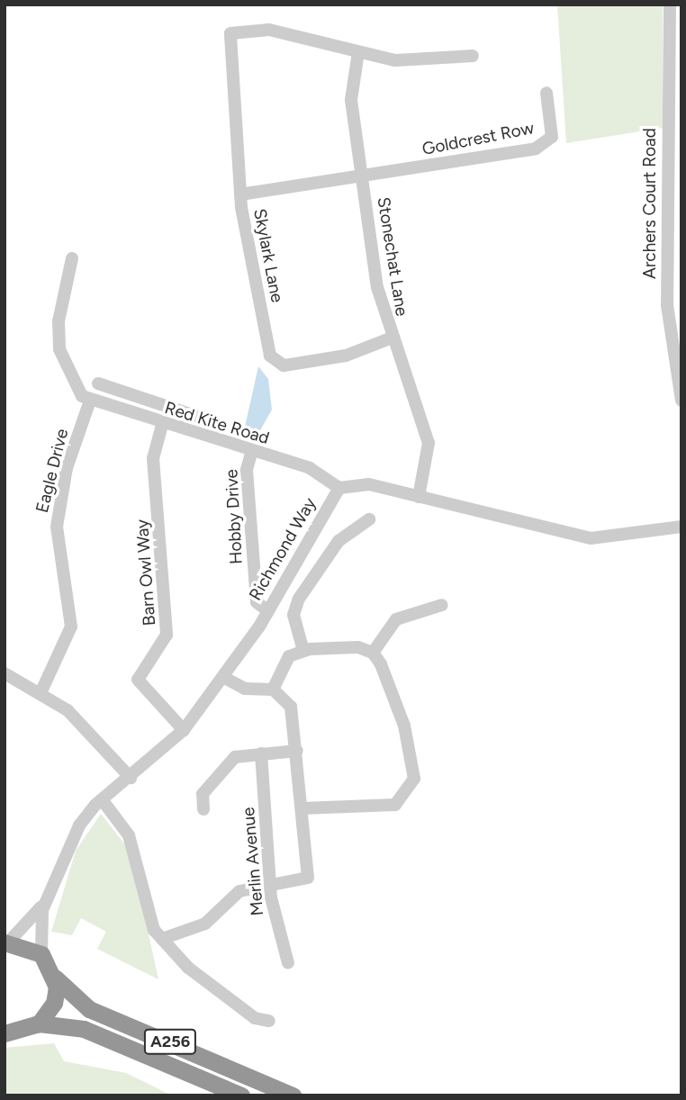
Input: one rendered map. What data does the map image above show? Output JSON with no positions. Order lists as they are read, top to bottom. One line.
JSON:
{"streets":{"highway":["A256"],"street":["Goldcrest Row","Archers Court Road","Skylark Lane","Stonechat Lane","Red Kite Road","Eagle Drive","Hobby Drive","Richmond Way","Barn Owl Way","Merlin Avenue"]},"crossings":[["Goldcrest Row","Skylark Lane"],["Goldcrest Row","Stonechat Lane"],["Skylark Lane","Stonechat Lane"],["Stonechat Lane","Richmond Way"],["Red Kite Road","Eagle Drive"],["Red Kite Road","Hobby Drive"],["Red Kite Road","Richmond Way"],["Red Kite Road","Barn Owl Way"],["Hobby Drive","Richmond Way"],["Richmond Way","Barn Owl Way"]]}
